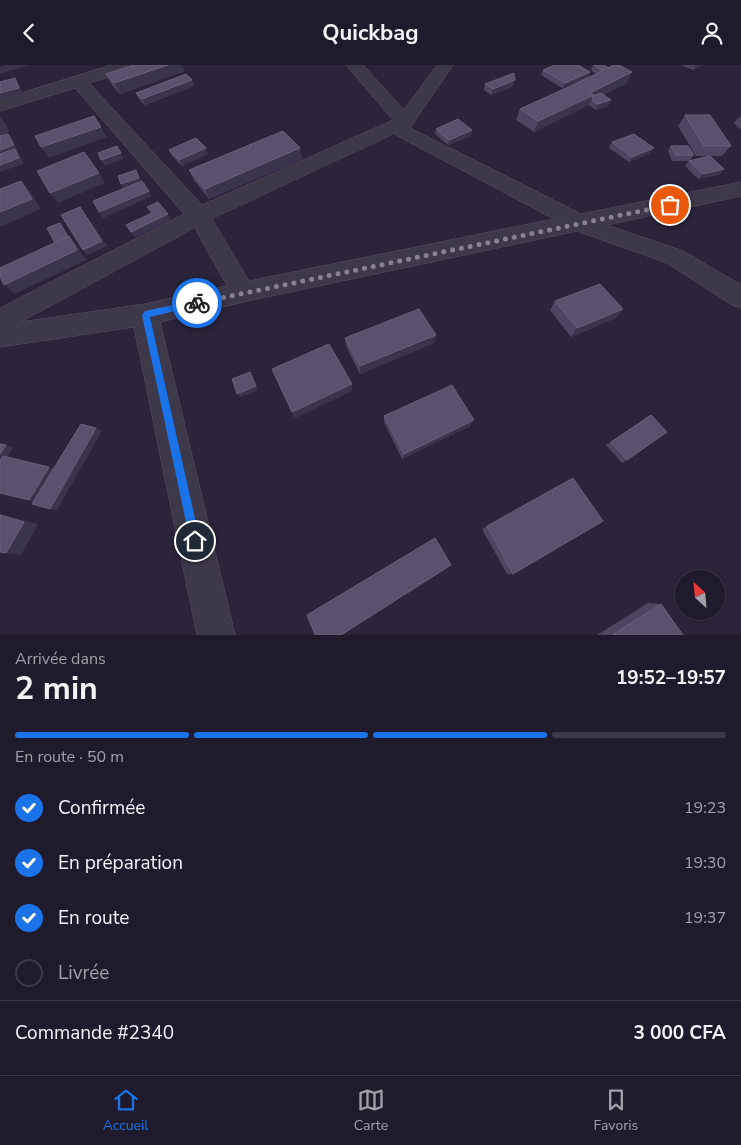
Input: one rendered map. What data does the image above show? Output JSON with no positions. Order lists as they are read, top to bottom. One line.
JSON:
{"north":"top left","page":{"header":"Quickbag","heading":["2 min","Arrivée dans","19:52–19:57"],"panel":["Commande #2340","3 000 CFA"],"bar":"En route · 50 m","list":[["Confirmée","19:23"],["En préparation","19:30"],["En route","19:37"],"Livrée"],"tabs":["Accueil","Carte","Favoris"]}}
